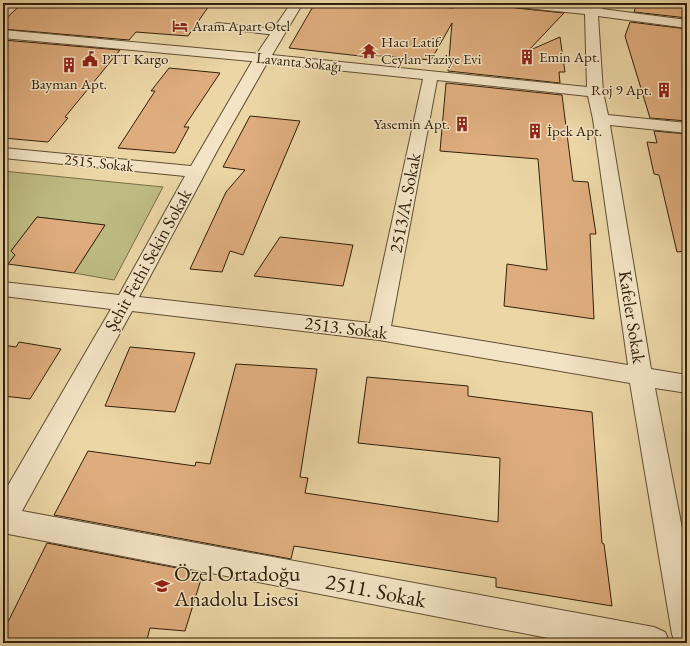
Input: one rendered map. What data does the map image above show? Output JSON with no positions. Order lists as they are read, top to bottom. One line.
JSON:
{"streets":{"street":["Lavanta Sokağı","2515. Sokak","2513/A. Sokak","Şehit Fethi Sekin Sokak","Kafeler Sokak","2513. Sokak","2511. Sokak"]},"crossings":[["Lavanta Sokağı","2513/A. Sokak"],["Lavanta Sokağı","Şehit Fethi Sekin Sokak"],["Lavanta Sokağı","Kafeler Sokak"],["2515. Sokak","Şehit Fethi Sekin Sokak"],["2513/A. Sokak","2513. Sokak"],["Şehit Fethi Sekin Sokak","2513. Sokak"],["Şehit Fethi Sekin Sokak","2511. Sokak"],["Kafeler Sokak","2513. Sokak"]],"places":{"hotel":["Aram Apart Otel"],"temple":["Hacı Latif Ceylan Taziye Evi"],"building":["Emin Apt.","Bayman Apt.","Roj 9 Apt.","Yasemin Apt.","İpek Apt."],"public building":["PTT Kargo"],"school or university":["Özel Ortadoğu Anadolu Lisesi"]}}
